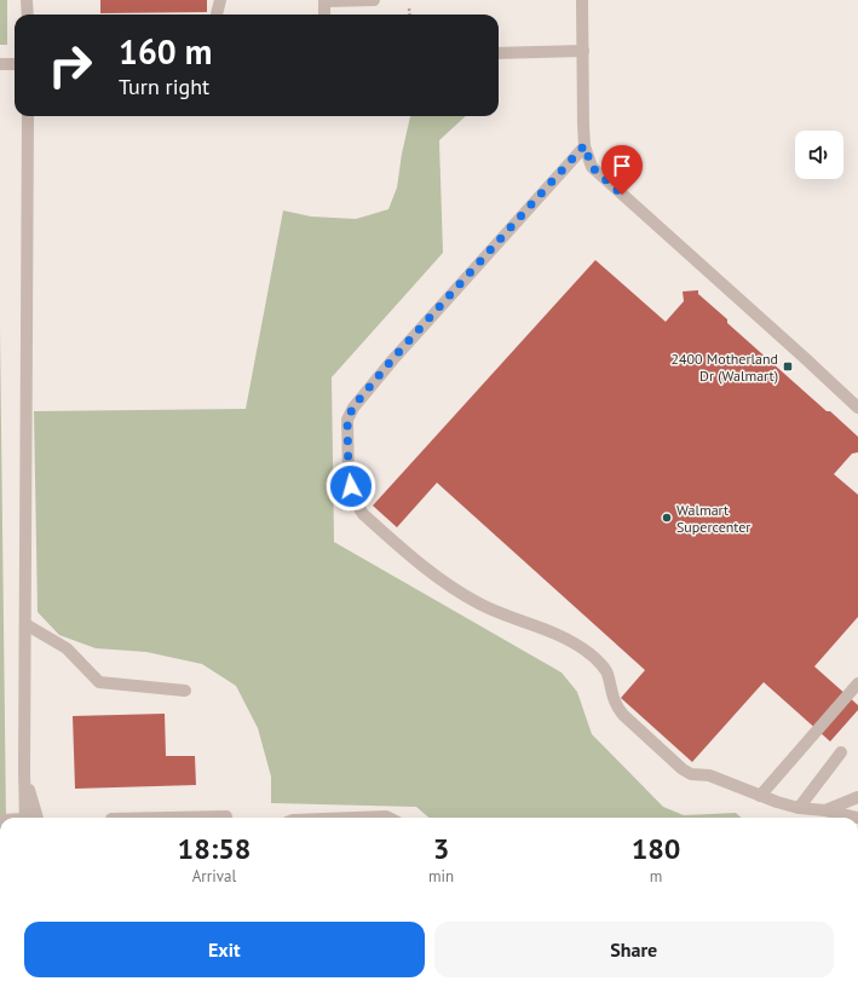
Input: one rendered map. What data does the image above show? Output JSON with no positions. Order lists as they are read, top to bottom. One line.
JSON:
{"places":{"transit":["2400 Motherland Dr (Walmart)"],"other":["Walmart Supercenter"]},"page":{"turn":["160 m","Turn right"],"eta":["18:58","Arrival","3","min","180","m"],"buttons":["Exit","Share"]}}
